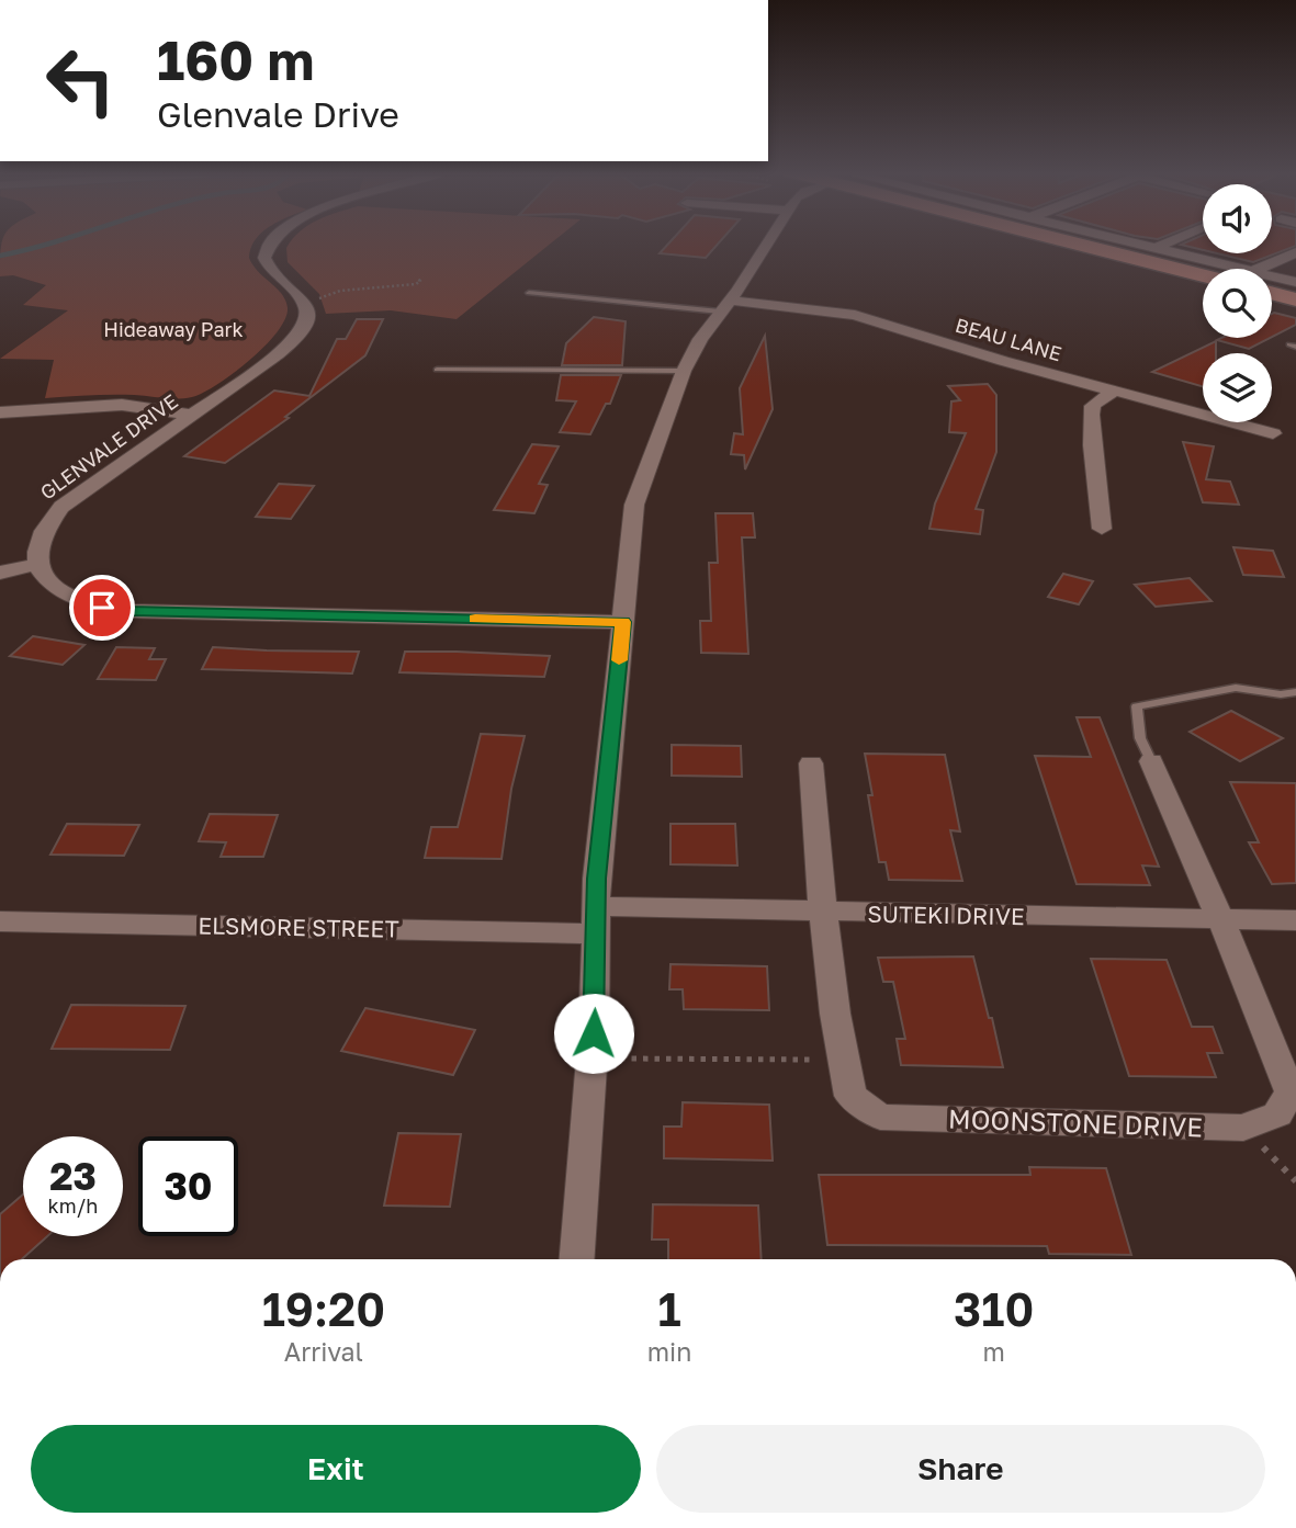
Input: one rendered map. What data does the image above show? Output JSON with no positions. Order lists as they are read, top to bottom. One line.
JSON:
{"streets":{"street":["BEAU LANE","GLENVALE DRIVE","SUTEKI DRIVE","ELSMORE STREET","MOONSTONE DRIVE"]},"crossings":[["SUTEKI DRIVE","ELSMORE STREET"],["SUTEKI DRIVE","MOONSTONE DRIVE"]],"parks":["Hideaway Park"],"page":{"turn":["160 m","Glenvale Drive"],"speed":"23 km/h","limit":"30","eta":["19:20","Arrival","1","min","310","m"],"buttons":["Exit","Share"]}}
